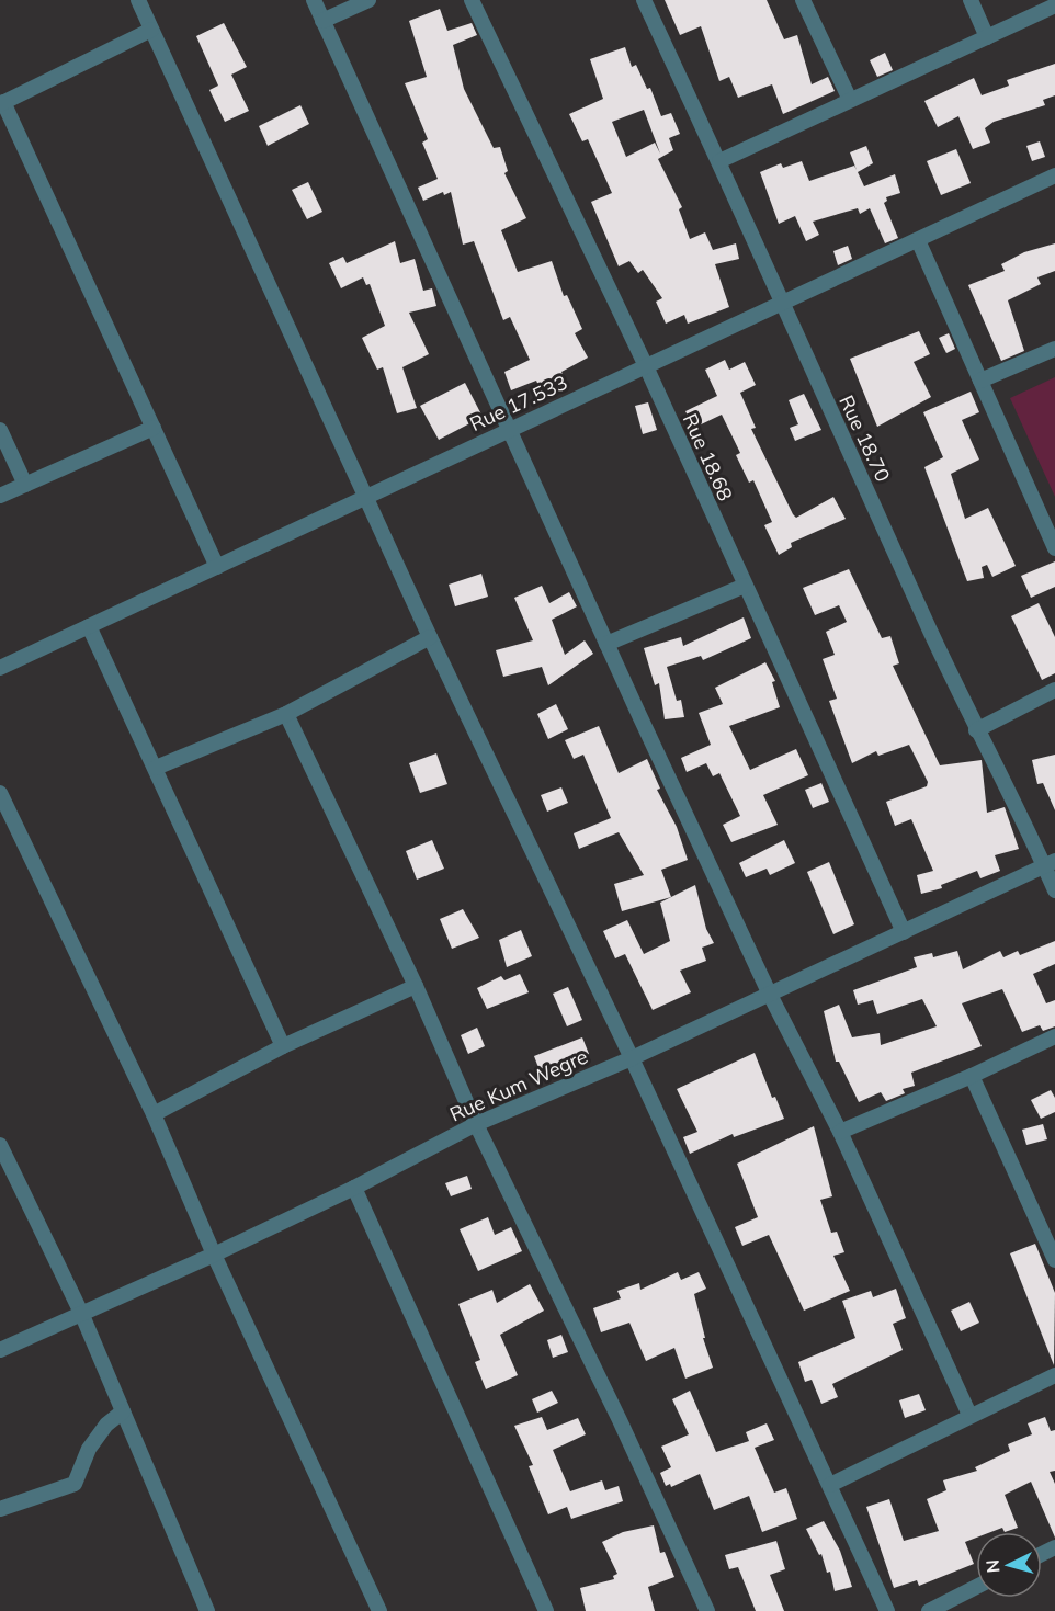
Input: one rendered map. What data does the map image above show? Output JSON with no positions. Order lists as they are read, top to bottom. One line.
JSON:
{"streets":{"street":["Rue 17.533","Rue 18.70","Rue 18.68","Rue Kum Wegre"]},"crossings":[["Rue 17.533","Rue 18.70"],["Rue 17.533","Rue 18.68"],["Rue 18.70","Rue Kum Wegre"],["Rue 18.68","Rue Kum Wegre"]],"north":"left"}
